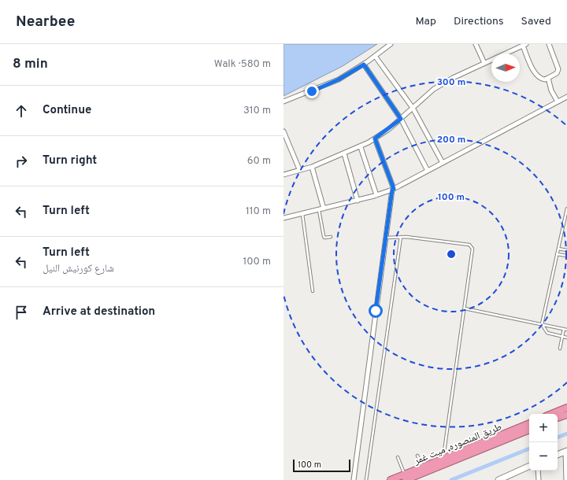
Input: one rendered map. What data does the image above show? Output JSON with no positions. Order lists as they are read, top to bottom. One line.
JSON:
{"streets":{"highway":["طريق المنصوره, ميت غمر"]},"scale_bar":"100 m","north":"right","page":{"header":"Nearbee","nav":["Map","Directions","Saved"],"heading":["8 min","Walk · 580 m"],"list":[["Continue","310 m"],["Turn right","60 m"],["Turn left","110 m"],["Turn left","شارع كورنيش النيل","100 m"],"Arrive at destination"],"map_buttons":["+","−"],"scale":"100 m"},"rings":["300 m","200 m","100 m"]}
